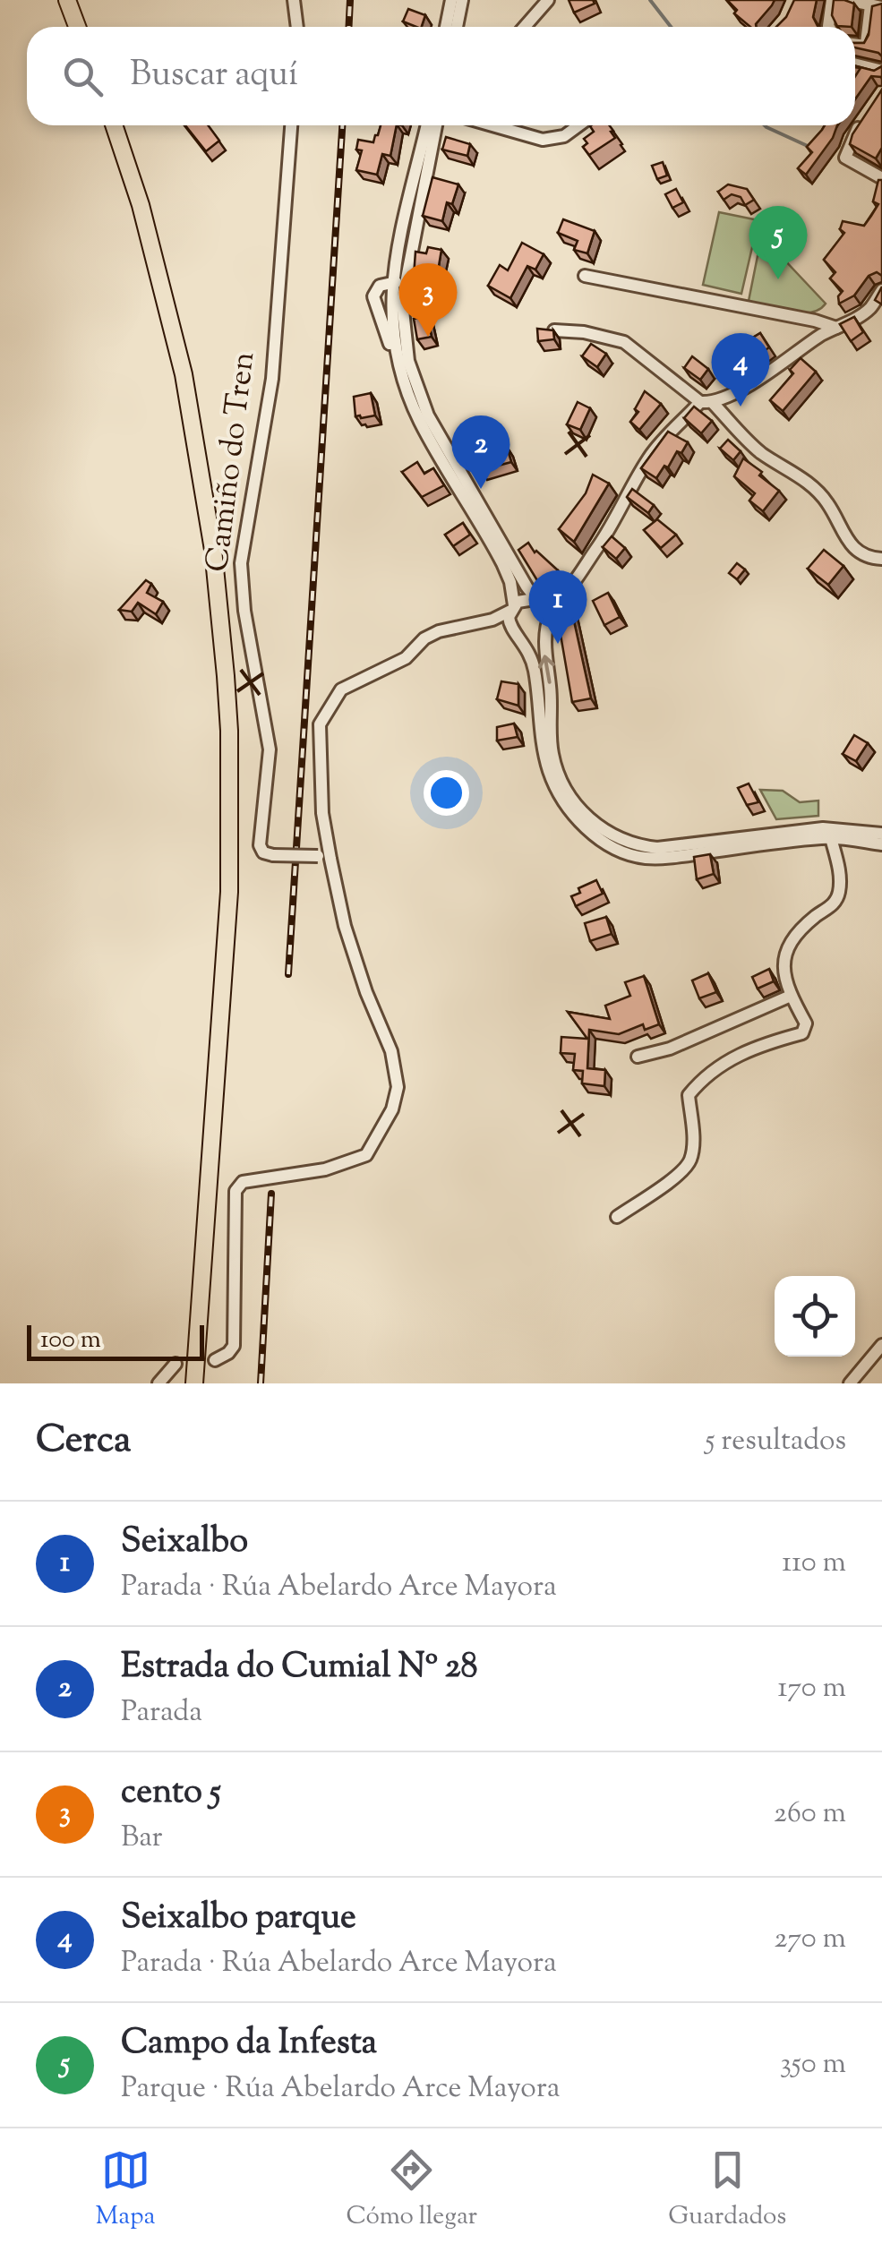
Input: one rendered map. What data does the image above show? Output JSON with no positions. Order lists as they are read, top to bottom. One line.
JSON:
{"streets":{"street":["Camiño do Tren"]},"scale_bar":"100 m","page":{"search":"Buscar aquí","pins":["5","3","4","2","1"],"scale":"100 m","heading":["Cerca","5 resultados"],"list":[{"mark":"1","name":"Seixalbo","note":"Parada · Rúa Abelardo Arce Mayora","value":"110 m"},{"mark":"2","name":"Estrada do Cumial Nº 28","note":"Parada","value":"170 m"},{"mark":"3","name":"cento 5","note":"Bar","value":"260 m"},{"mark":"4","name":"Seixalbo parque","note":"Parada · Rúa Abelardo Arce Mayora","value":"270 m"},{"mark":"5","name":"Campo da Infesta","note":"Parque · Rúa Abelardo Arce Mayora","value":"350 m"}],"nav":["Mapa","Cómo llegar","Guardados"]}}
